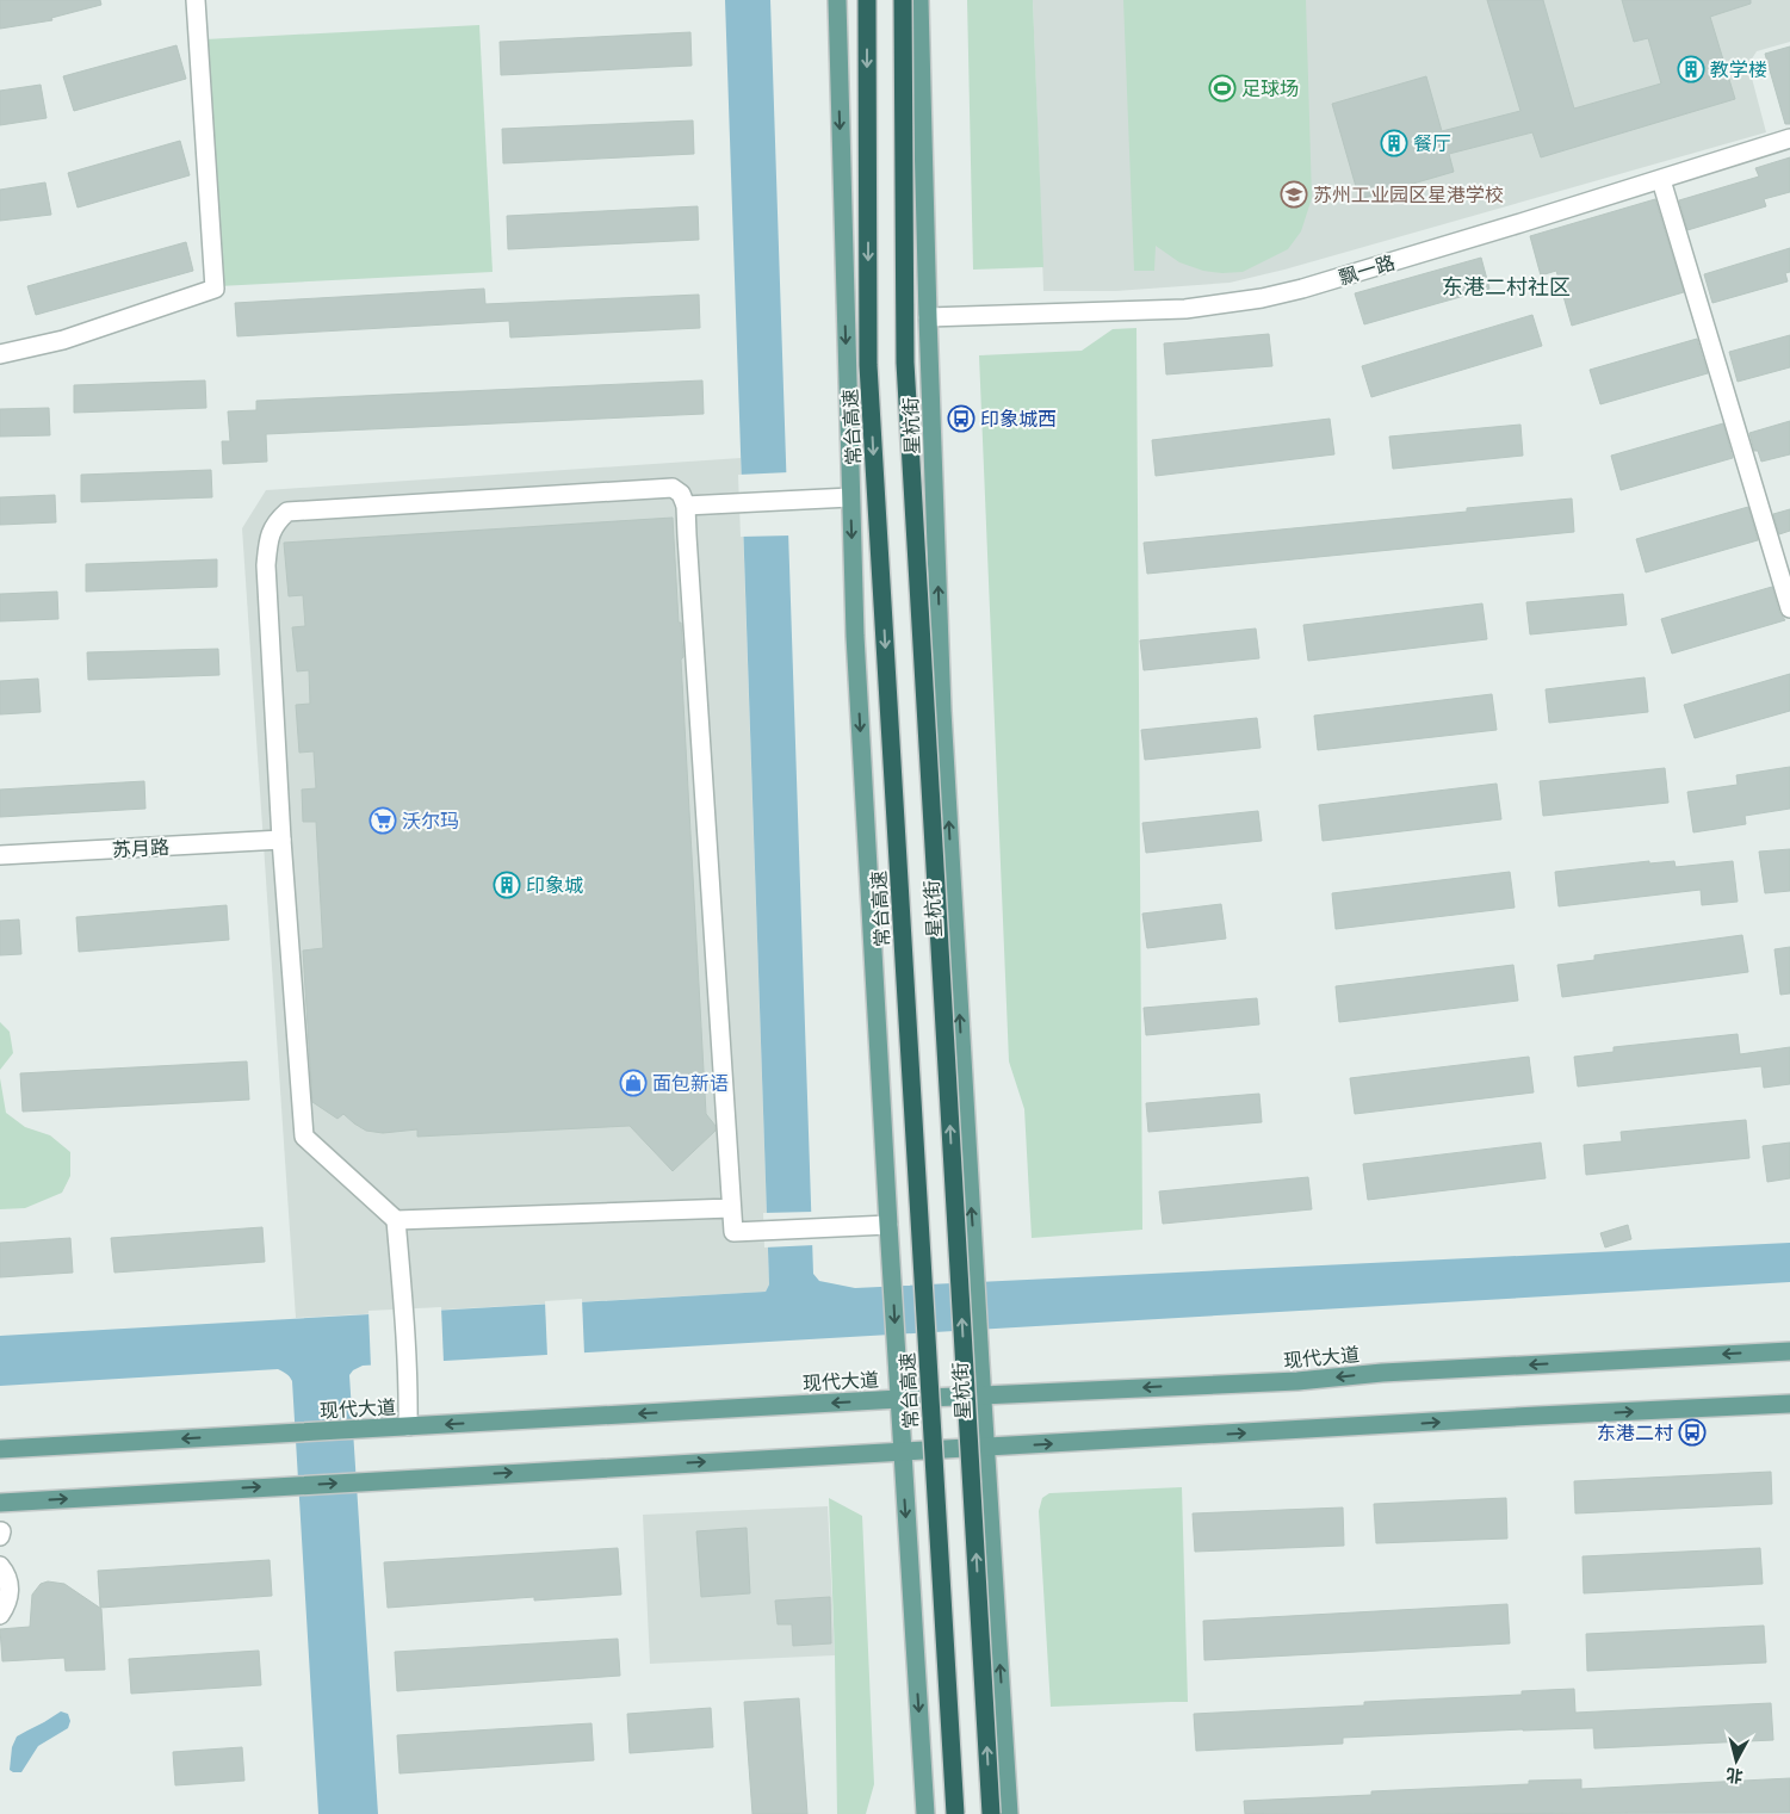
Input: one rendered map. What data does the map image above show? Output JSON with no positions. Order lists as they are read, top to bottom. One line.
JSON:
{"streets":{"highway":["常台高速"],"main road":["星杭街","现代大道"],"street":["飘一路","苏月路"]},"crossings":[["飘一路","星杭街"],["星杭街","现代大道"]],"districts":["东港二村社区"],"places":{"building":["教学楼","餐厅","印象城"],"sports":["足球场"],"school or university":["苏州工业园区星港学校"],"bus stop":["印象城西","东港二村"],"supermarket":["沃尔玛"],"shop":["面包新语"]},"north":"bottom"}
